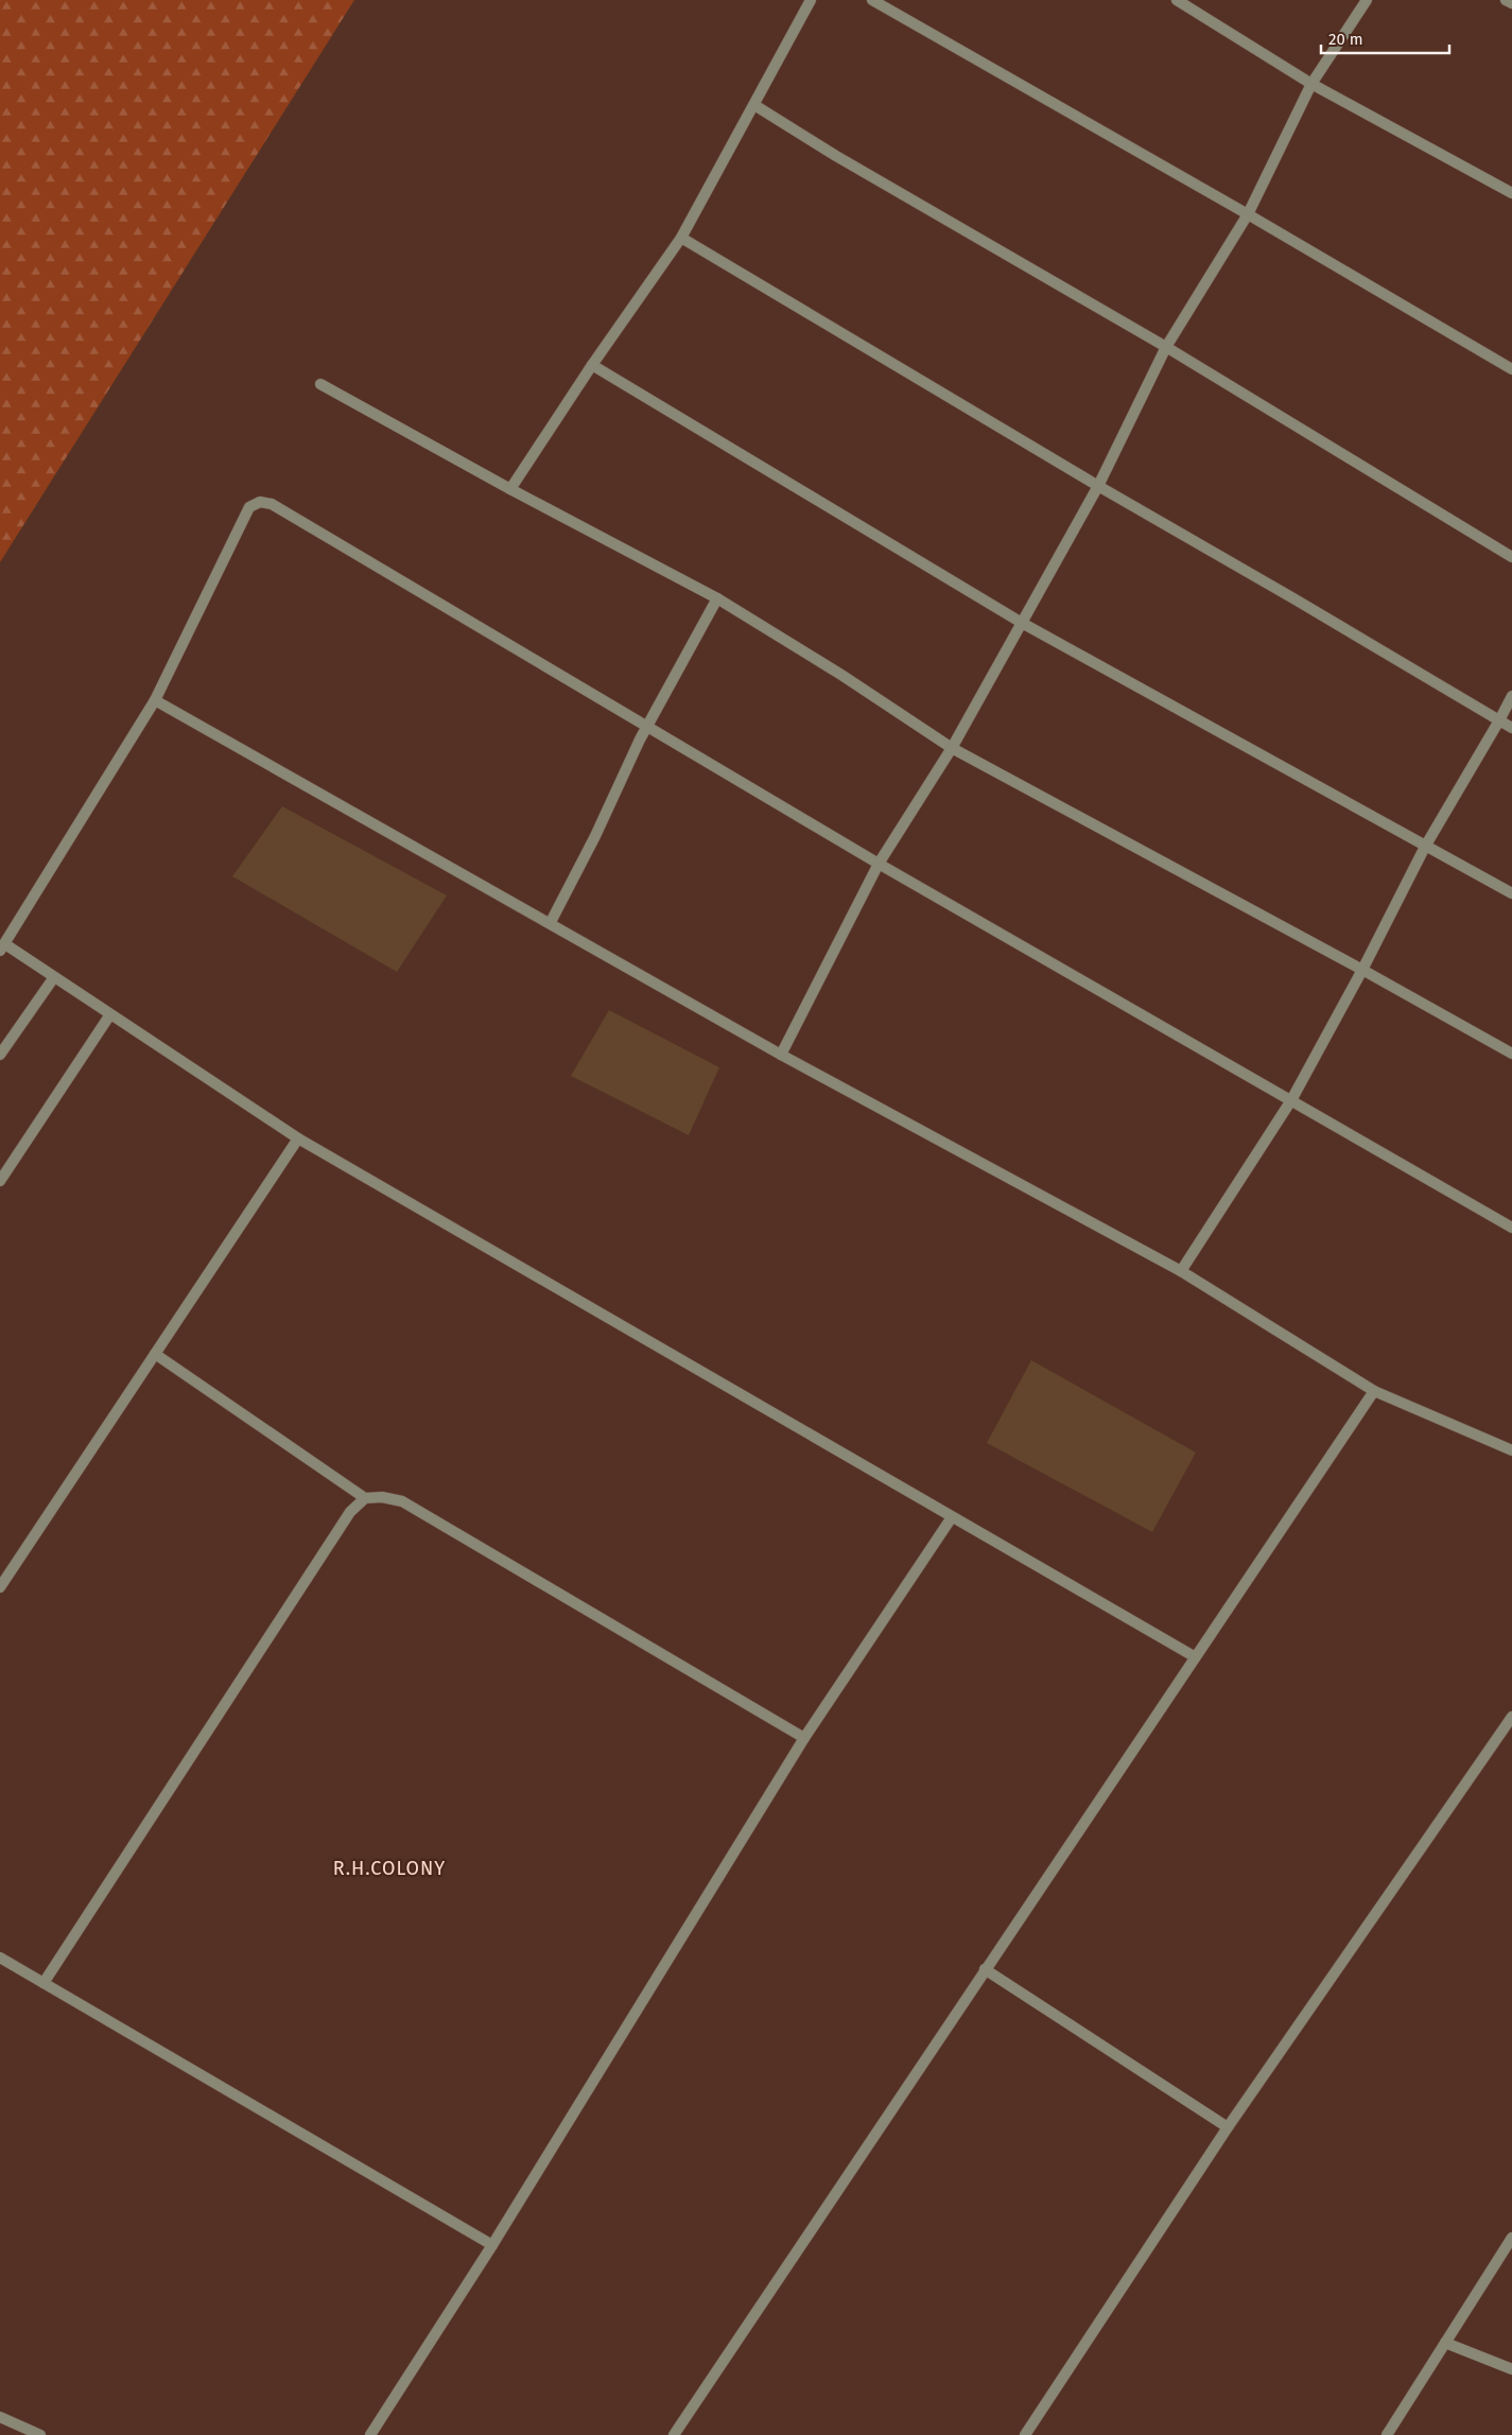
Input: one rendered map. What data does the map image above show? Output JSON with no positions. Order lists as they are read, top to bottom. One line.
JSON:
{"districts":["R.H.COLONY"],"scale_bar":"20 m"}
